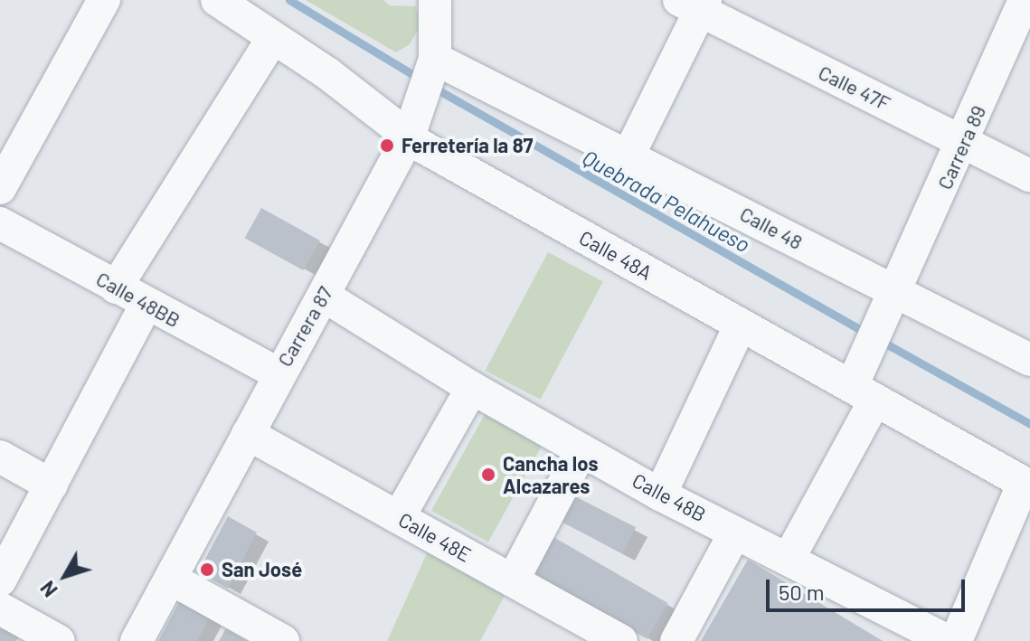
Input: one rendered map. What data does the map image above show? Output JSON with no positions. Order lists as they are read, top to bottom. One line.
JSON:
{"streets":{"street":["Calle 47F","Carrera 89","Calle 48","Calle 48A","Calle 48BB","Carrera 87","Calle 48B","Calle 48E"]},"crossings":[["Calle 47F","Carrera 89"],["Carrera 89","Calle 48"],["Carrera 89","Calle 48A"],["Carrera 89","Calle 48B"],["Calle 48","Carrera 87"],["Calle 48A","Carrera 87"],["Calle 48BB","Carrera 87"],["Carrera 87","Calle 48B"],["Carrera 87","Calle 48E"]],"water":["Quebrada Pelahueso"],"places":["Ferretería la 87","Cancha los Alcazares","San José"],"scale_bar":"50 m","north":"bottom left"}
